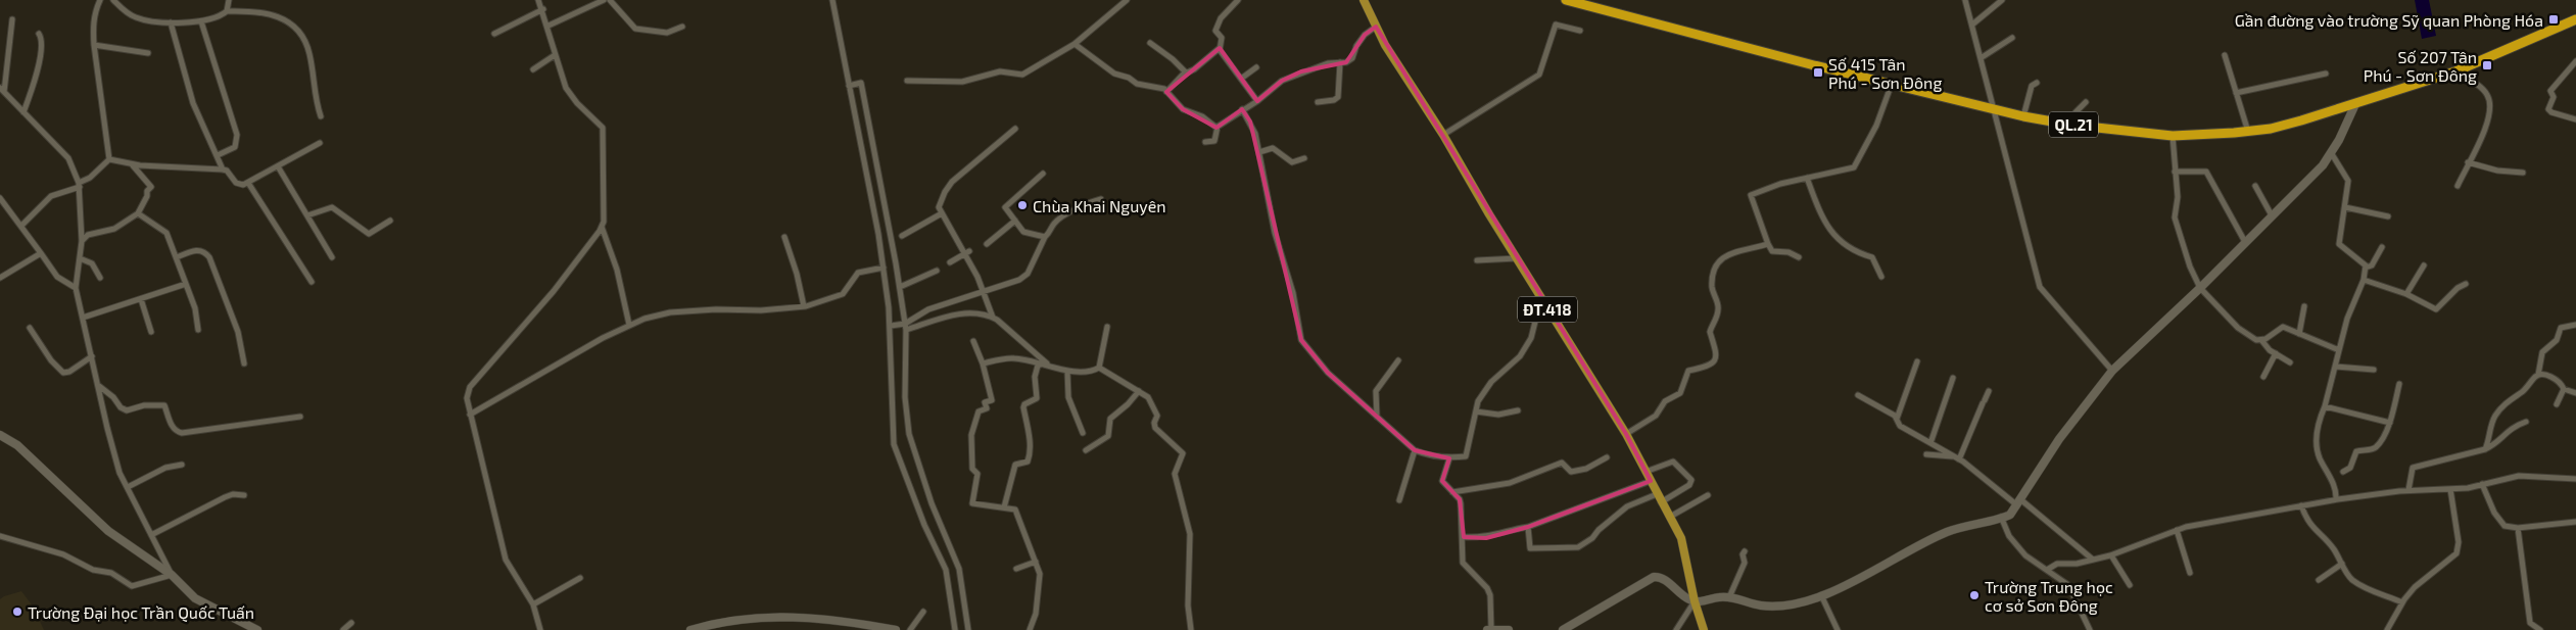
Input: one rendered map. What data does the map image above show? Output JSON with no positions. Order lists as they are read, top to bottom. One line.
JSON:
{"streets":{"highway":["QL.21"],"main road":["ĐT.418"]},"places":{"transit":["Gần đường vào trường Sỹ quan Phòng Hóa","Số 207 Tân Phú - Sơn Đông","Số 415 Tân Phú - Sơn Đông"],"other":["Chùa Khai Nguyên","Trường Trung học cơ sở Sơn Đông","Trường Đại học Trần Quốc Tuấn"]}}
